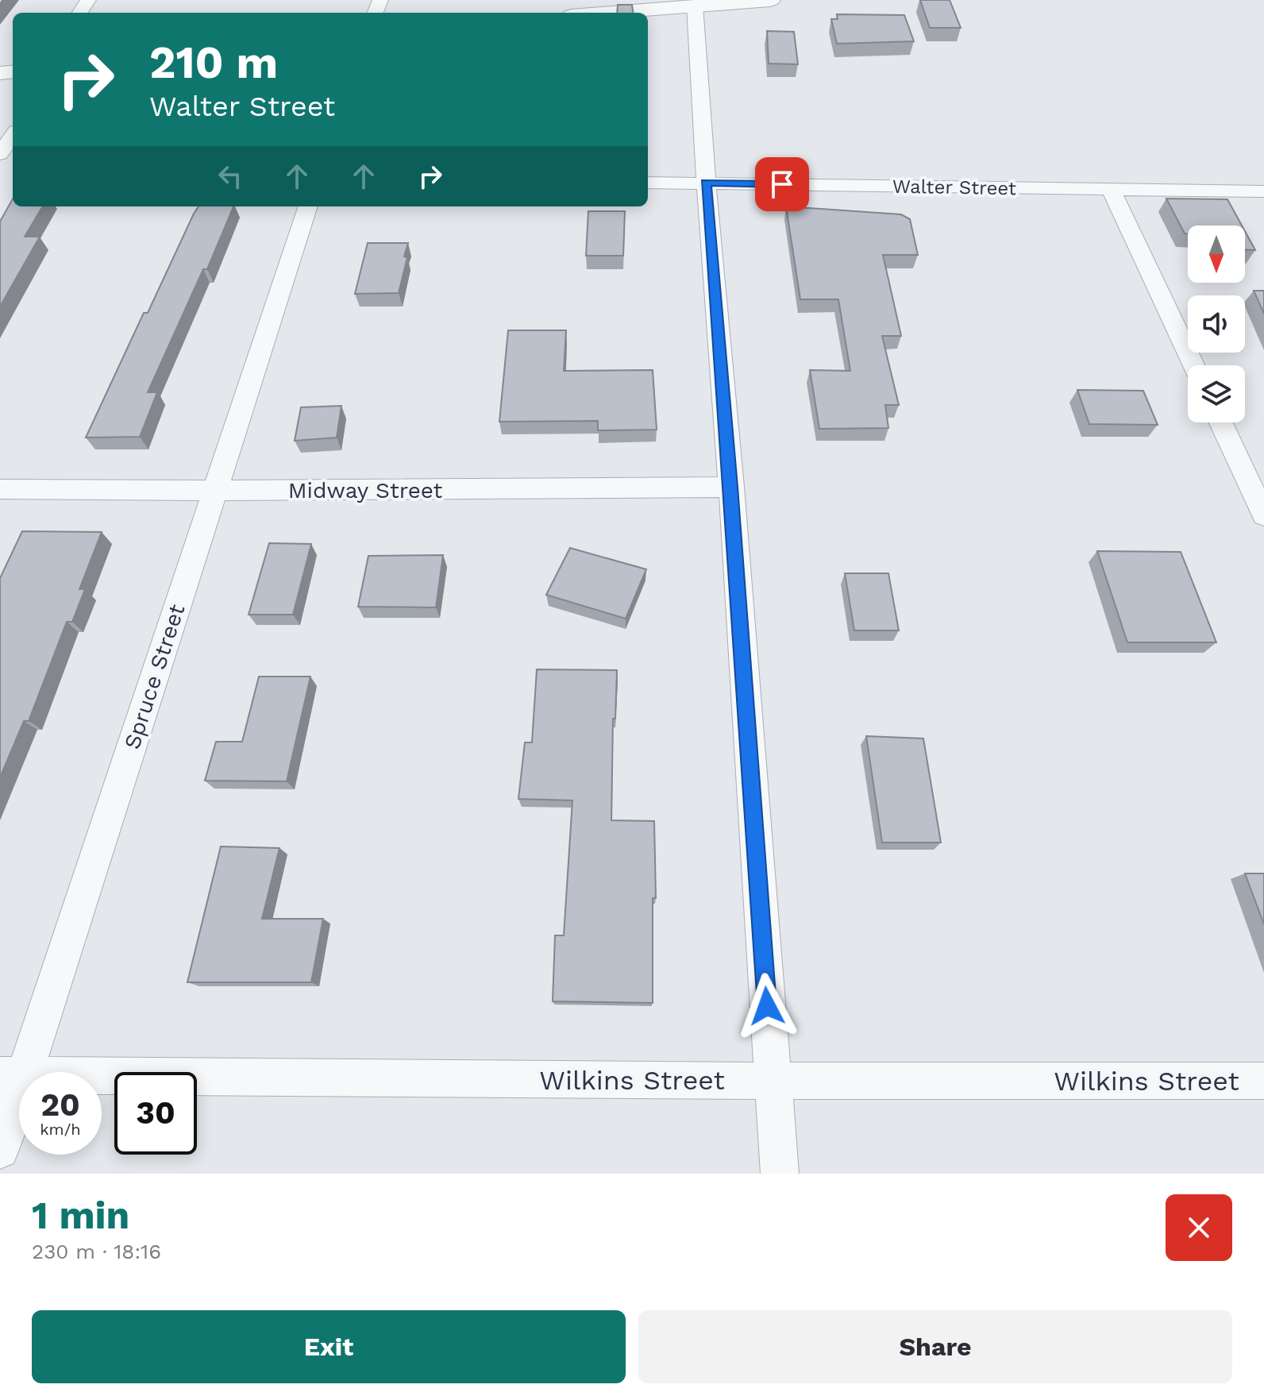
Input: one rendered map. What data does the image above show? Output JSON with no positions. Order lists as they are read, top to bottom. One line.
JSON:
{"streets":{"street":["Walter Street","Midway Street","Spruce Street","Wilkins Street"]},"crossings":[["Midway Street","Spruce Street"],["Spruce Street","Wilkins Street"]],"north":"bottom","page":{"turn":["210 m","Walter Street"],"speed":"20 km/h","limit":"30","heading":["1 min","230 m · 18:16"],"buttons":["Exit","Share"]}}
